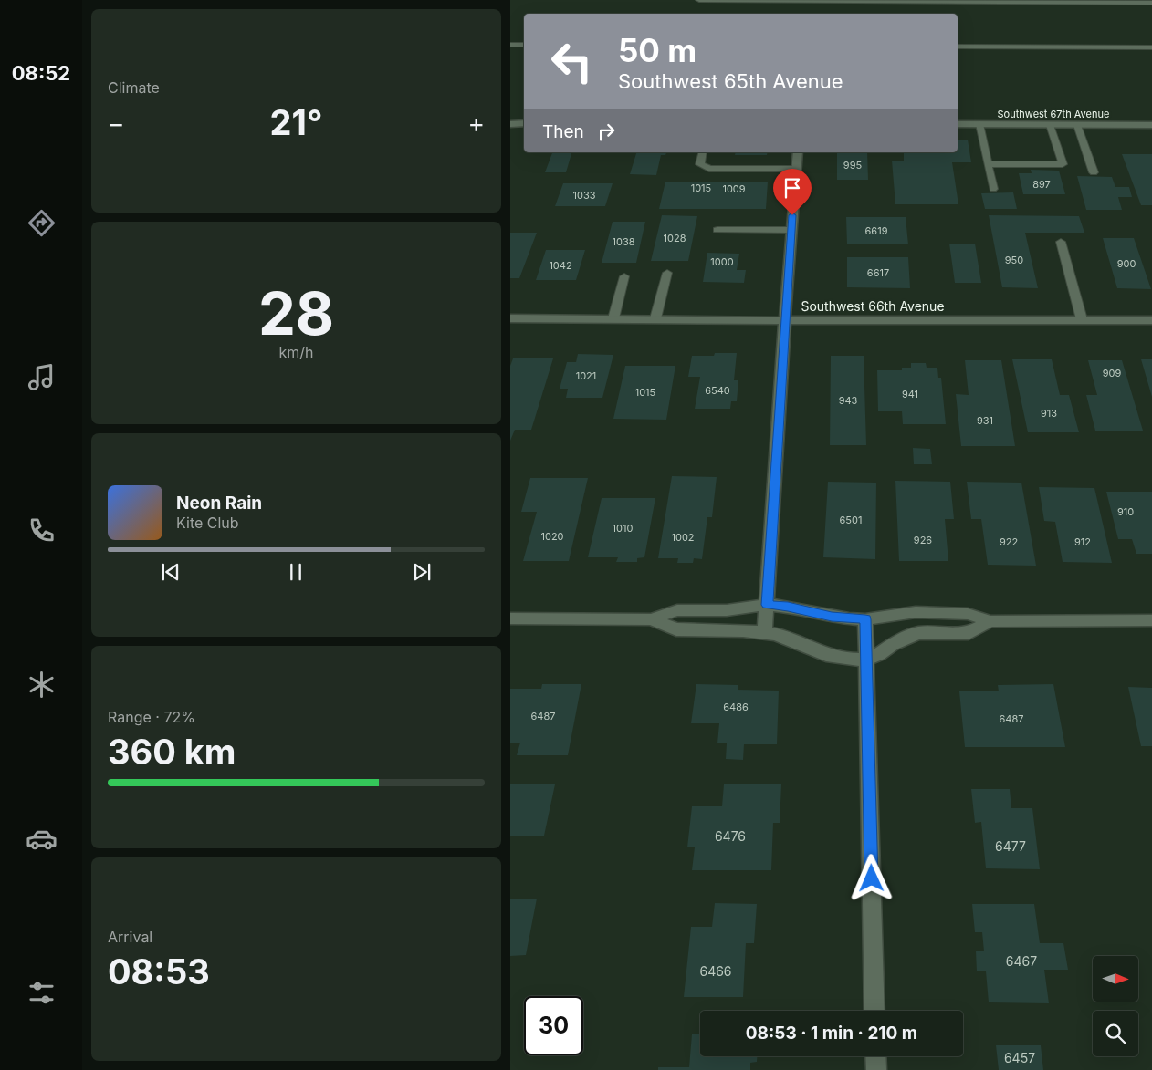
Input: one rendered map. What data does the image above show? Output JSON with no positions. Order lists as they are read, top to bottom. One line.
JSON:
{"streets":{"street":["Southwest 67th Avenue","Southwest 66th Avenue"]},"house_numbers":["995","897","1015","1009","1033","6619","1028","1038","950","1000","900","1042","6617","909","1021","6540","1015","941","943","913","931","910","6501","1010","1020","1002","926","922","912","6486","6487","6487","6476","6477","6467","6466","6457"],"north":"right","page":{"tabs":"08:52","tile":["Climate",["28","km/h"],["Range · 72%","360 km"],["Arrival","08:53"]],"turn":["50 m","Southwest 65th Avenue"],"heat":["−","21°","+"],"then":"Then","song":["Neon Rain","Kite Club"],"limit":"30","trip":"08:53 · 1 min · 210 m"}}
